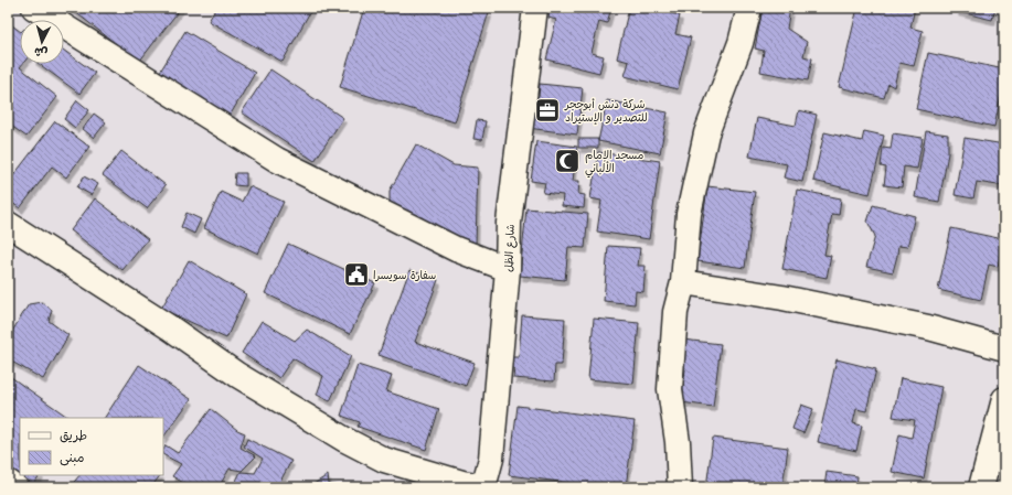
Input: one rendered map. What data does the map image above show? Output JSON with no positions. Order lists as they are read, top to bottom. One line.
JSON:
{"streets":{"street":["شارع الظل"]},"places":{"office":["شركة دنش أبوحجر للتصدير و الإستيراد"],"mosque":["مسجد الإمام الألباني"],"public building":["سفارة سويسرا"]},"legend":["طريق","مبنى"],"north":"bottom"}
